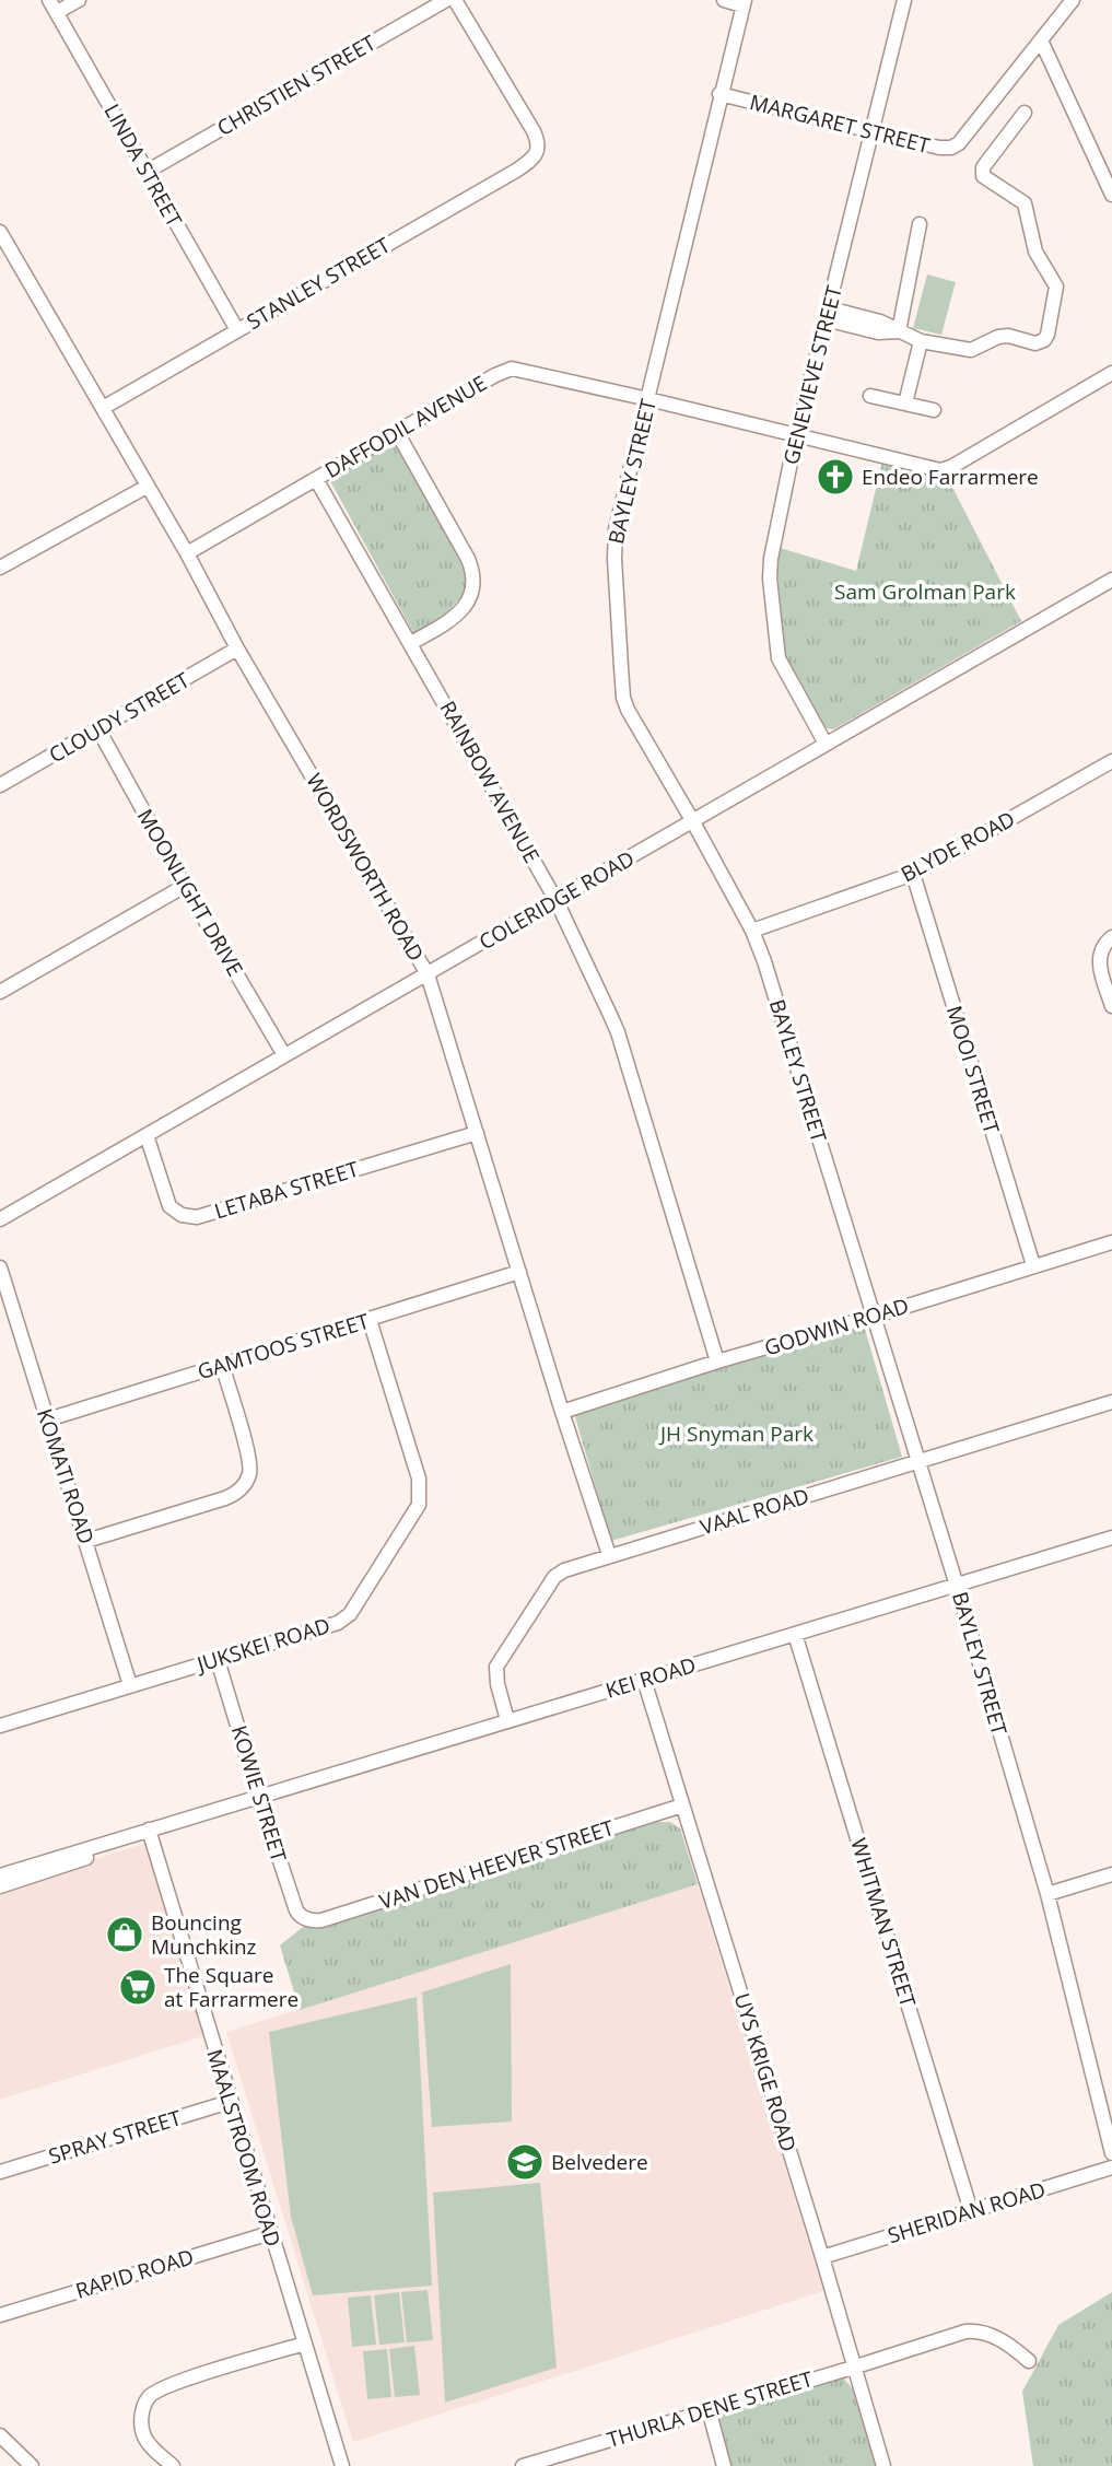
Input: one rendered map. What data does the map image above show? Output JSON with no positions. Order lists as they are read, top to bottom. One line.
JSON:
{"streets":{"street":["CHRISTIEN STREET","MARGARET STREET","LINDA STREET","STANLEY STREET","GENEVIEVE STREET","DAFFODIL AVENUE","BAYLEY STREET","CLOUDY STREET","RAINBOW AVENUE","BLYDE ROAD","WORDSWORTH ROAD","MOONLIGHT DRIVE","COLERIDGE ROAD","MOOI STREET","LETABA STREET","GODWIN ROAD","GAMTOOS STREET","KOMATI ROAD","VAAL ROAD","JUKSKEI ROAD","KEI ROAD","KOWIE STREET","VAN DEN HEEVER STREET","WHITMAN STREET","UYS KRIGE ROAD","SPRAY STREET","MAALSTROOM ROAD","SHERIDAN ROAD","RAPID ROAD","THURLA DENE STREET"]},"crossings":[["CHRISTIEN STREET","LINDA STREET"],["MARGARET STREET","GENEVIEVE STREET"],["MARGARET STREET","BAYLEY STREET"],["LINDA STREET","STANLEY STREET"],["STANLEY STREET","WORDSWORTH ROAD"],["GENEVIEVE STREET","DAFFODIL AVENUE"],["GENEVIEVE STREET","COLERIDGE ROAD"],["DAFFODIL AVENUE","BAYLEY STREET"],["DAFFODIL AVENUE","RAINBOW AVENUE"],["DAFFODIL AVENUE","WORDSWORTH ROAD"],["BAYLEY STREET","BLYDE ROAD"],["BAYLEY STREET","COLERIDGE ROAD"],["BAYLEY STREET","GODWIN ROAD"],["BAYLEY STREET","VAAL ROAD"],["BAYLEY STREET","KEI ROAD"],["CLOUDY STREET","WORDSWORTH ROAD"],["CLOUDY STREET","MOONLIGHT DRIVE"],["RAINBOW AVENUE","COLERIDGE ROAD"],["RAINBOW AVENUE","GODWIN ROAD"],["BLYDE ROAD","MOOI STREET"],["WORDSWORTH ROAD","COLERIDGE ROAD"],["WORDSWORTH ROAD","LETABA STREET"],["WORDSWORTH ROAD","GODWIN ROAD"],["WORDSWORTH ROAD","GAMTOOS STREET"],["WORDSWORTH ROAD","VAAL ROAD"],["MOONLIGHT DRIVE","COLERIDGE ROAD"],["COLERIDGE ROAD","LETABA STREET"],["MOOI STREET","GODWIN ROAD"],["GAMTOOS STREET","KOMATI ROAD"],["GAMTOOS STREET","JUKSKEI ROAD"],["KOMATI ROAD","JUKSKEI ROAD"],["VAAL ROAD","KEI ROAD"],["JUKSKEI ROAD","KOWIE STREET"],["KEI ROAD","KOWIE STREET"],["KEI ROAD","WHITMAN STREET"],["KEI ROAD","UYS KRIGE ROAD"],["KEI ROAD","MAALSTROOM ROAD"],["KOWIE STREET","VAN DEN HEEVER STREET"],["VAN DEN HEEVER STREET","UYS KRIGE ROAD"],["WHITMAN STREET","SHERIDAN ROAD"],["UYS KRIGE ROAD","SHERIDAN ROAD"],["UYS KRIGE ROAD","THURLA DENE STREET"],["SPRAY STREET","MAALSTROOM ROAD"],["MAALSTROOM ROAD","RAPID ROAD"]],"parks":["Sam Grolman Park","JH Snyman Park"],"places":{"church":["Endeo Farrarmere"],"shop":["Bouncing Munchkinz"],"supermarket":["The Square at Farrarmere"],"school or university":["Belvedere"]}}
